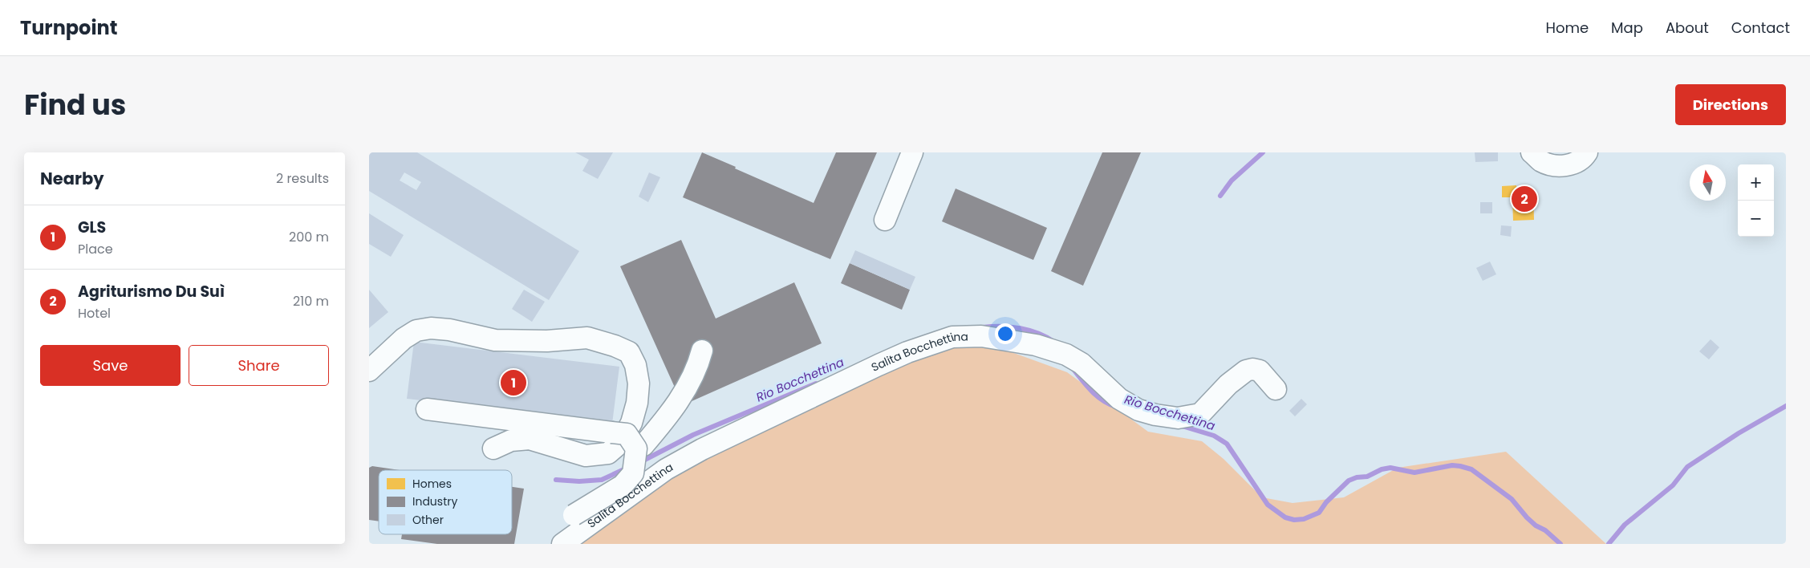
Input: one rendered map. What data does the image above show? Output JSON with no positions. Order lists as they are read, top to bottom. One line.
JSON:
{"streets":{"street":["Salita Bocchettina"]},"water":["Rio Bocchettina"],"legend":["Homes","Industry","Other"],"north":"top","page":{"header":"Turnpoint","nav":["Home","Map","About","Contact"],"title":"Find us","buttons":["Directions",["Save","Share"]],"heading":["Nearby","2 results"],"map_buttons":["+","−"],"pins":["2","1"],"list":[{"mark":"1","name":"GLS","note":"Place","value":"200 m"},{"mark":"2","name":"Agriturismo Du Suì","note":"Hotel","value":"210 m"}]}}
